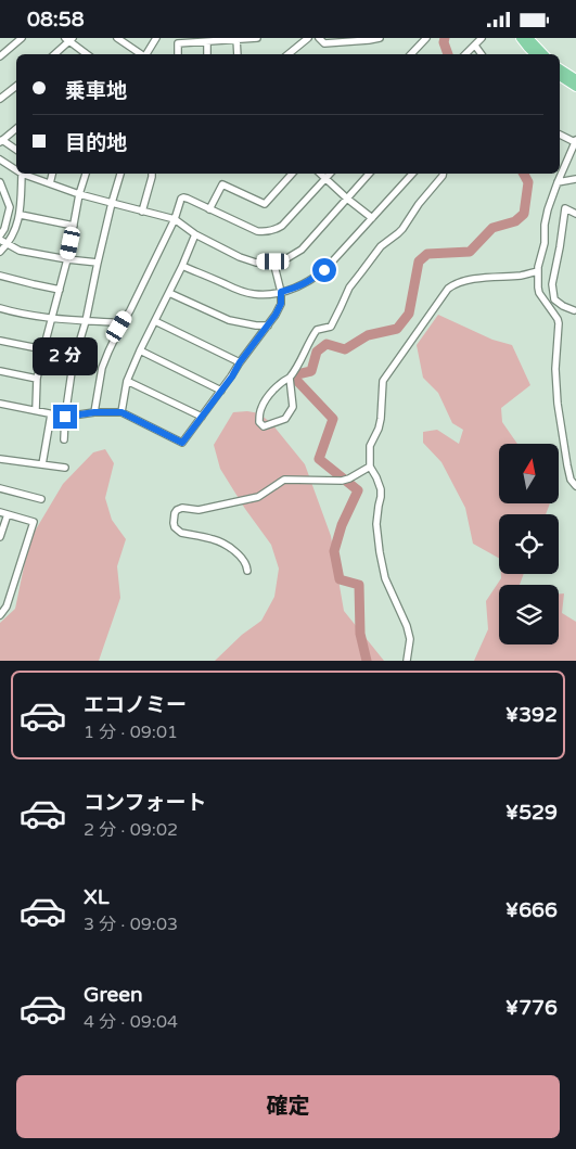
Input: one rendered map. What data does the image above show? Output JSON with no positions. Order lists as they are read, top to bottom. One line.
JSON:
{"north":"top","page":{"status":"08:58","banner":["乗車地","目的地"],"bubble":"2 分","list":[{"name":"エコノミー","note":"1 分 · 09:01","value":"¥392"},{"name":"コンフォート","note":"2 分 · 09:02","value":"¥529"},{"name":"XL","note":"3 分 · 09:03","value":"¥666"},{"name":"Green","note":"4 分 · 09:04","value":"¥776"}],"buttons":"確定"}}
